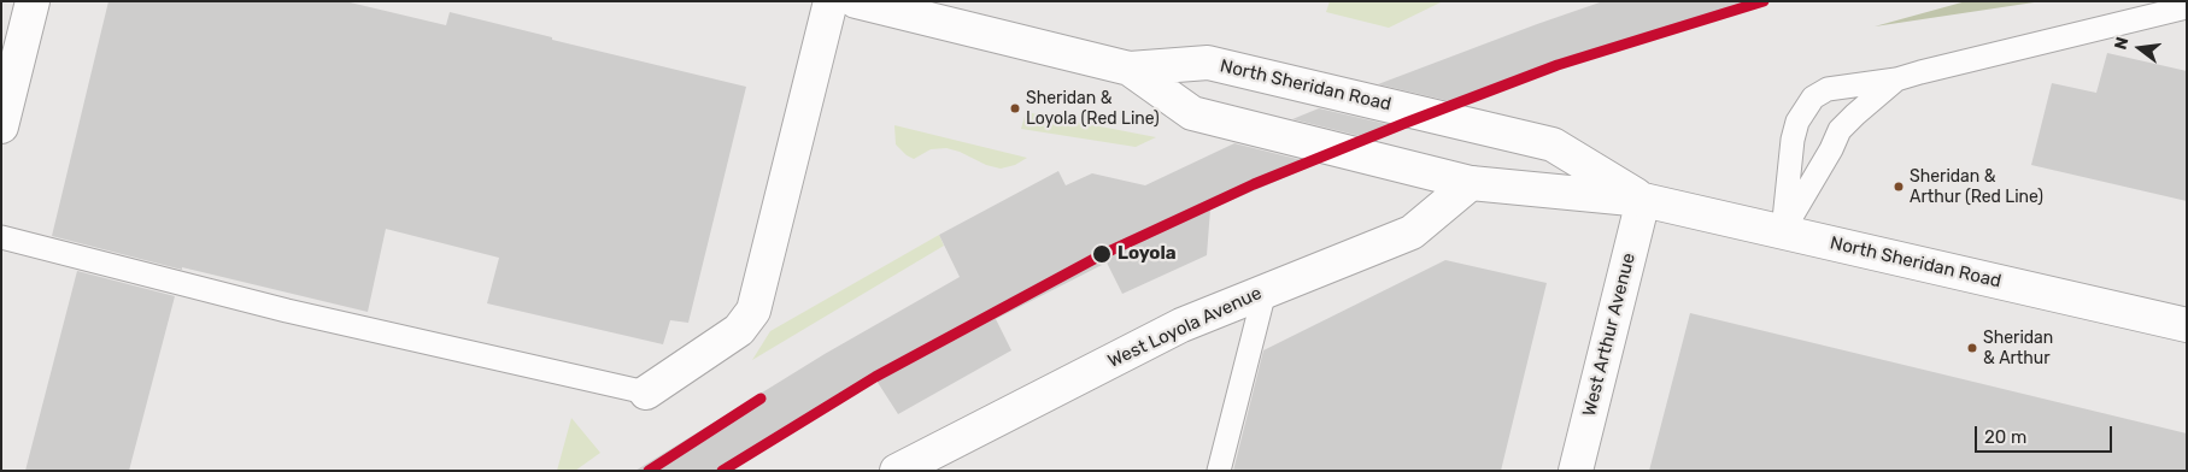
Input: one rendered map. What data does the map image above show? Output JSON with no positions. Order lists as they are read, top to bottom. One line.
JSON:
{"streets":{"main road":["North Sheridan Road","West Loyola Avenue","West Arthur Avenue"]},"crossings":[["North Sheridan Road","West Loyola Avenue"],["North Sheridan Road","West Arthur Avenue"]],"places":["Sheridan & Loyola (Red Line)","Sheridan & Arthur (Red Line)","Loyola","Sheridan & Arthur"],"scale_bar":"20 m","north":"left"}
